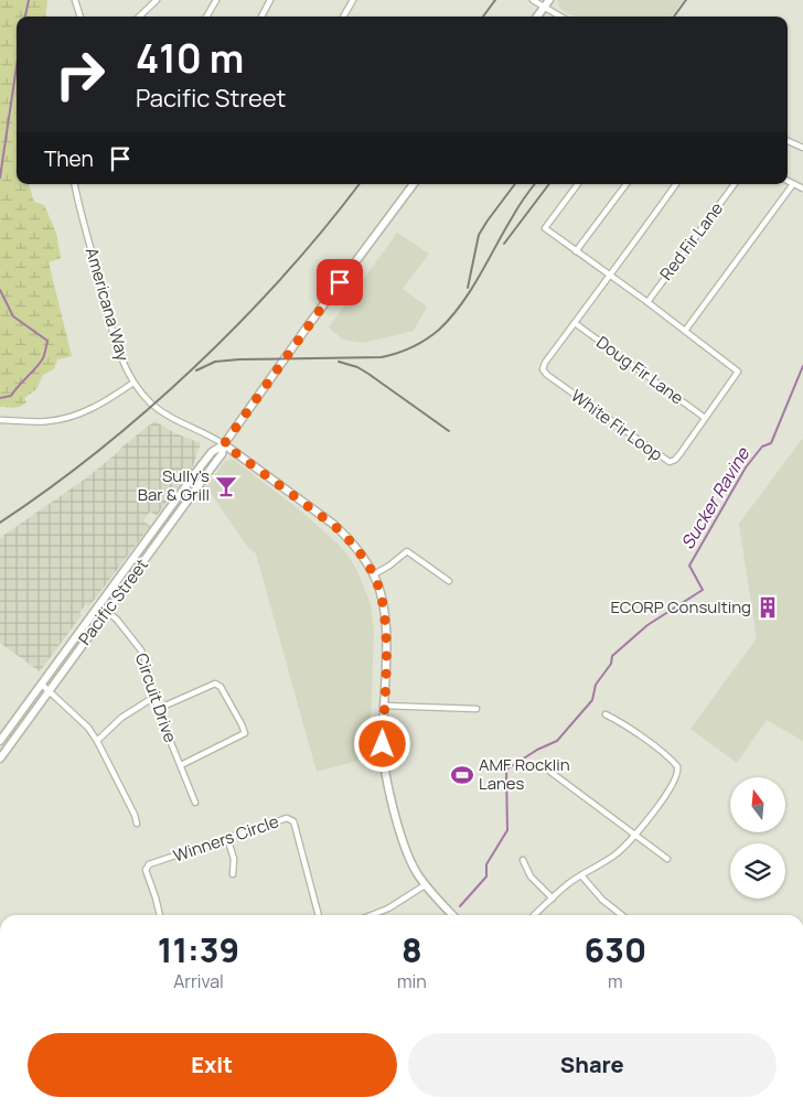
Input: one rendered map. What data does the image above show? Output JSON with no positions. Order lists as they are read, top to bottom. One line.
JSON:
{"streets":{"main road":["Pacific Street"],"street":["Red Fir Lane","Americana Way","Doug Fir Lane","White Fir Loop","Circuit Drive","Winners Circle"]},"crossings":[["Red Fir Lane","White Fir Loop"],["Americana Way","Pacific Street"],["Doug Fir Lane","White Fir Loop"],["Pacific Street","Circuit Drive"]],"water":["Sucker Ravine"],"places":{"bar":["Sully's Bar & Grill"],"building":["ECORP Consulting"],"sports":["AMF Rocklin Lanes"]},"north":"top","page":{"turn":["410 m","Pacific Street"],"then":"Then","eta":["11:39","Arrival","8","min","630","m"],"buttons":["Exit","Share"]}}
